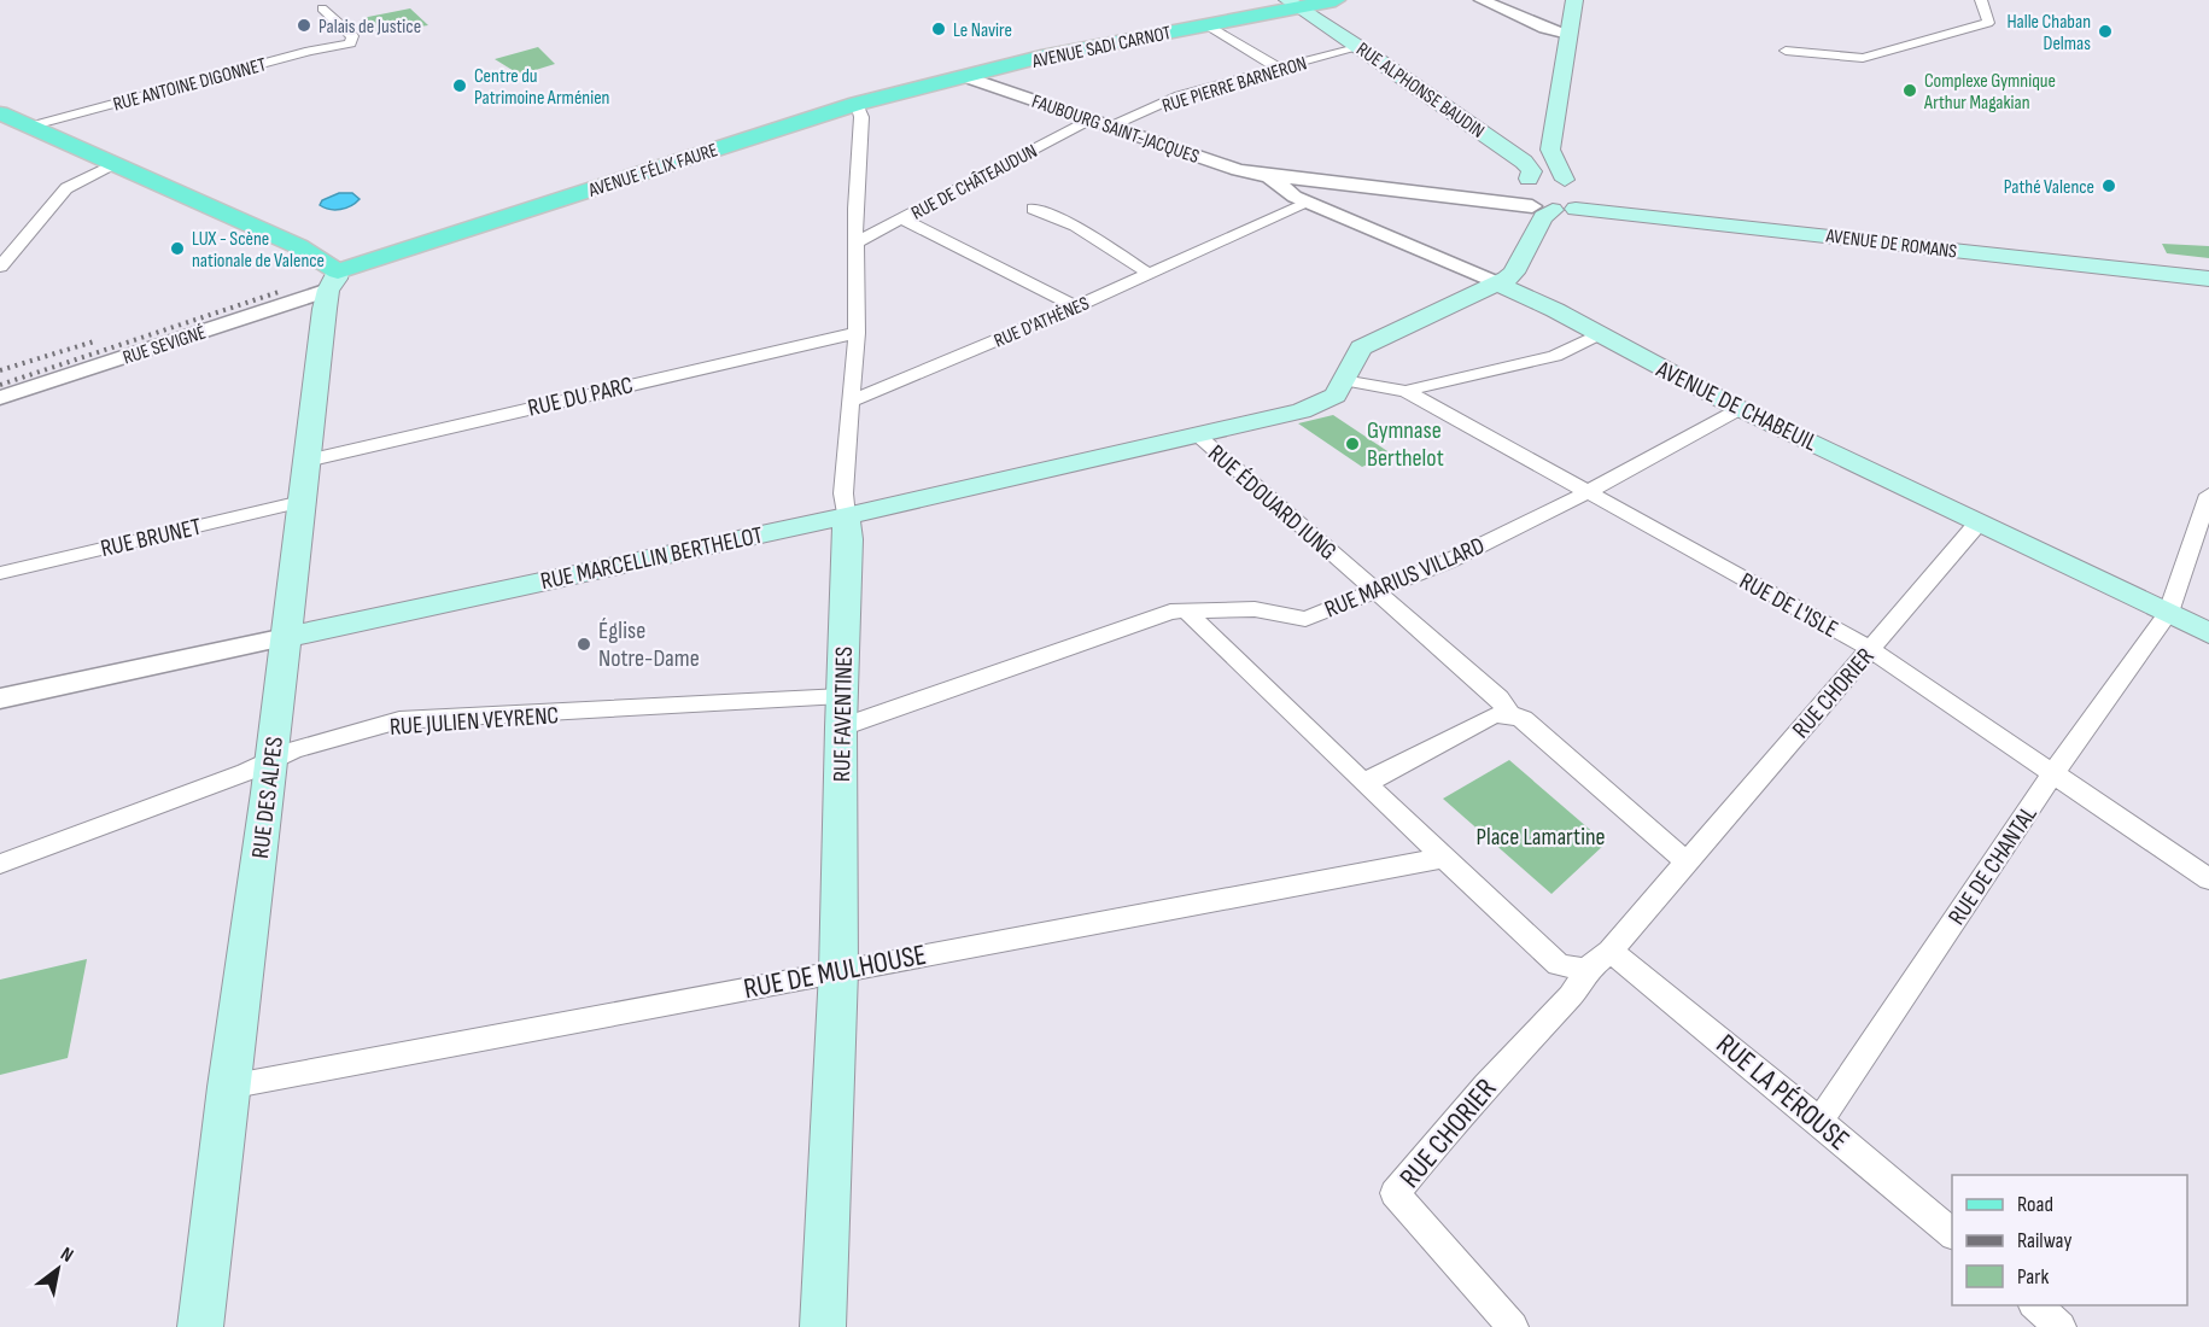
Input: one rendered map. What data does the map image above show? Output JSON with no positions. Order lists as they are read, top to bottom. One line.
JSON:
{"streets":{"main road":["AVENUE SADI CARNOT","RUE ALPHONSE BAUDIN","AVENUE FÉLIX FAURE","AVENUE DE ROMANS","AVENUE DE CHABEUIL","RUE MARCELLIN BERTHELOT","RUE FAVENTINES","RUE DES ALPES"],"street":["RUE ANTOINE DIGONNET","RUE PIERRE BARNERON","FAUBOURG SAINT-JACQUES","RUE DE CHÂTEAUDUN","RUE D'ATHÈNES","RUE SEVIGNÉ","RUE DU PARC","RUE ÉDOUARD IUNG","RUE BRUNET","RUE MARIUS VILLARD","RUE DE L'ISLE","RUE CHORIER","RUE JULIEN VEYRENC","RUE DE CHANTAL","RUE DE MULHOUSE","RUE LA PÉROUSE"]},"crossings":[["AVENUE SADI CARNOT","RUE ALPHONSE BAUDIN"],["AVENUE SADI CARNOT","FAUBOURG SAINT-JACQUES"],["AVENUE SADI CARNOT","AVENUE FÉLIX FAURE"],["RUE PIERRE BARNERON","RUE ALPHONSE BAUDIN"],["RUE PIERRE BARNERON","FAUBOURG SAINT-JACQUES"],["FAUBOURG SAINT-JACQUES","AVENUE FÉLIX FAURE"],["FAUBOURG SAINT-JACQUES","RUE DE CHÂTEAUDUN"],["FAUBOURG SAINT-JACQUES","AVENUE DE CHABEUIL"],["AVENUE FÉLIX FAURE","RUE SEVIGNÉ"],["AVENUE FÉLIX FAURE","RUE FAVENTINES"],["AVENUE FÉLIX FAURE","RUE DES ALPES"],["RUE DE CHÂTEAUDUN","RUE FAVENTINES"],["RUE D'ATHÈNES","AVENUE DE CHABEUIL"],["RUE D'ATHÈNES","RUE FAVENTINES"],["RUE SEVIGNÉ","RUE DES ALPES"],["RUE DU PARC","RUE FAVENTINES"],["RUE DU PARC","RUE DES ALPES"],["AVENUE DE CHABEUIL","RUE MARCELLIN BERTHELOT"],["AVENUE DE CHABEUIL","RUE MARIUS VILLARD"],["AVENUE DE CHABEUIL","RUE CHORIER"],["AVENUE DE CHABEUIL","RUE DE CHANTAL"],["RUE ÉDOUARD IUNG","RUE MARCELLIN BERTHELOT"],["RUE ÉDOUARD IUNG","RUE MARIUS VILLARD"],["RUE BRUNET","RUE DES ALPES"],["RUE MARCELLIN BERTHELOT","RUE DE L'ISLE"],["RUE MARCELLIN BERTHELOT","RUE FAVENTINES"],["RUE MARCELLIN BERTHELOT","RUE DES ALPES"],["RUE MARIUS VILLARD","RUE DE L'ISLE"],["RUE MARIUS VILLARD","RUE FAVENTINES"],["RUE MARIUS VILLARD","RUE JULIEN VEYRENC"],["RUE DE L'ISLE","RUE CHORIER"],["RUE DE L'ISLE","RUE DE CHANTAL"],["RUE FAVENTINES","RUE JULIEN VEYRENC"],["RUE FAVENTINES","RUE DE MULHOUSE"],["RUE JULIEN VEYRENC","RUE DES ALPES"],["RUE DES ALPES","RUE DE MULHOUSE"],["RUE DE CHANTAL","RUE LA PÉROUSE"]],"parks":["Place Lamartine"],"places":["Palais de Justice","Le Navire","Halle Chaban Delmas","Centre du Patrimoine Arménien","Complexe Gymnique Arthur Magakian","Pathé Valence","LUX - Scène nationale de Valence","Gymnase Berthelot","Église Notre-Dame"],"legend":["Road","Railway","Park"],"north":"top right"}
